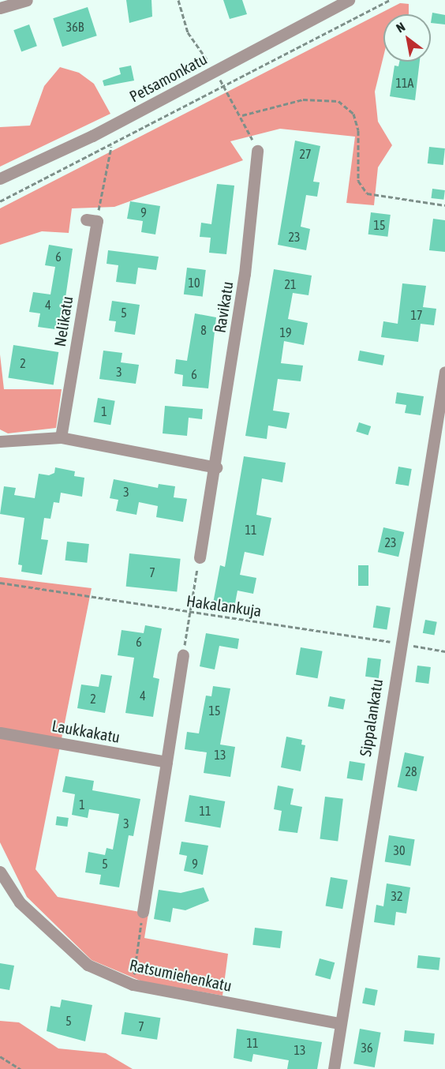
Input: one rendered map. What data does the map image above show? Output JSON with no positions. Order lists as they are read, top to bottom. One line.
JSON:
{"streets":{"street":["Petsamonkatu","Ravikatu","Nelikatu","Sippalankatu","Laukkakatu","Ratsumiehenkatu"],"path":["Hakalankuja"]},"crossings":[["Hakalankuja","Sippalankatu"],["Sippalankatu","Ratsumiehenkatu"]],"house_numbers":["36B","11A","27","9","15","23","6","10","21","4","5","17","8","19","2","3","6","1","3","11","23","7","6","4","2","15","13","28","1","11","3","30","5","9","32","5","7","11","36","13"],"north":"top left"}
